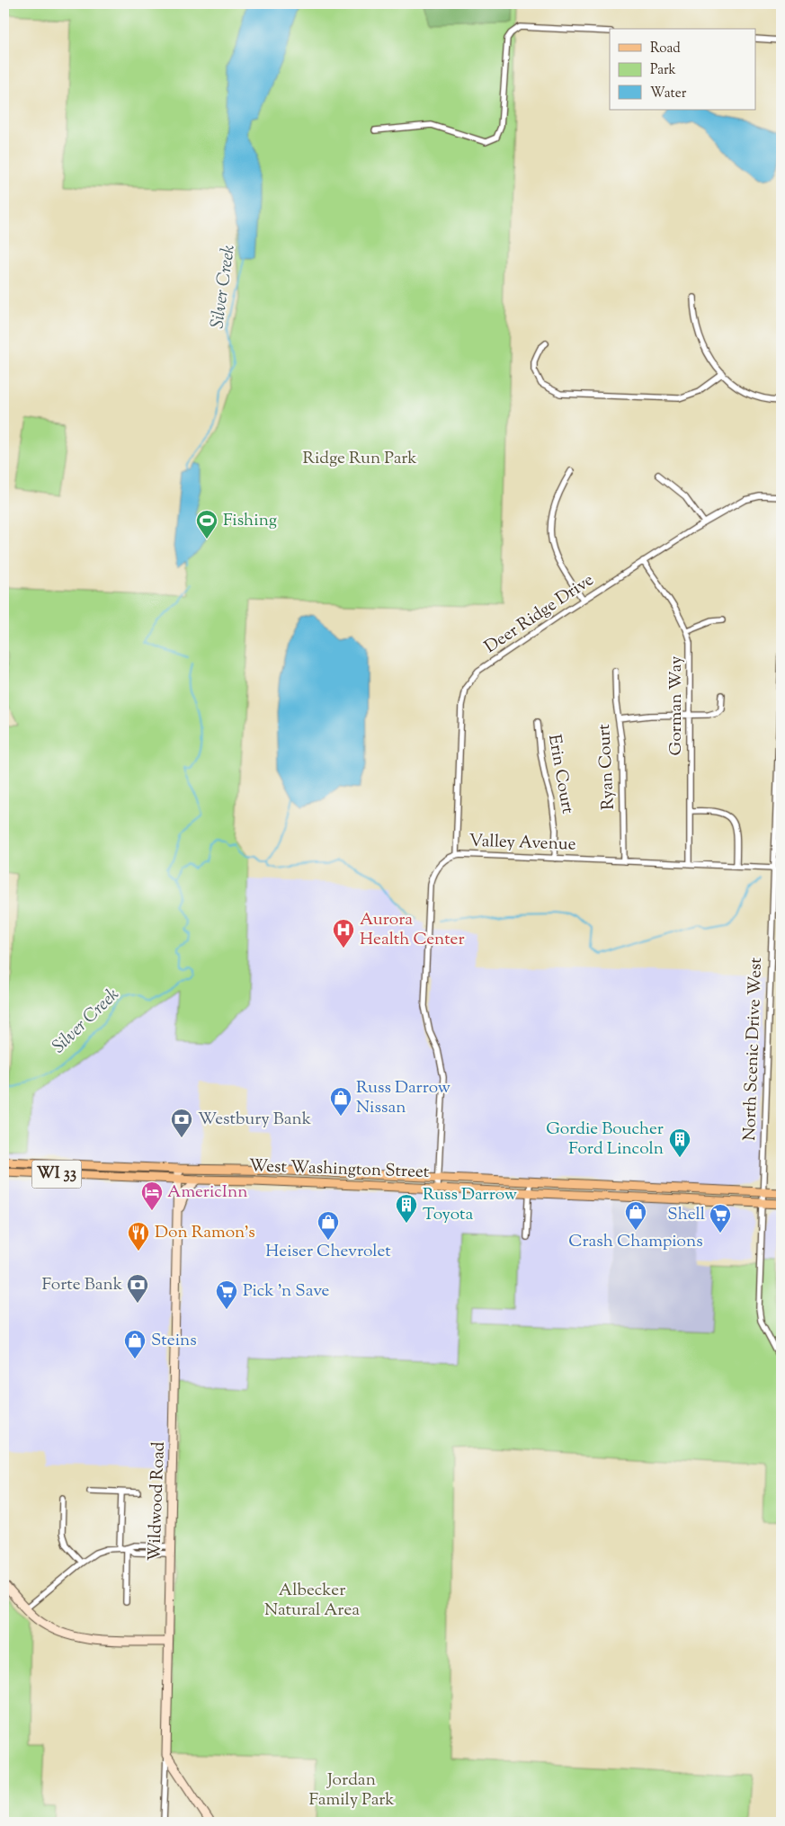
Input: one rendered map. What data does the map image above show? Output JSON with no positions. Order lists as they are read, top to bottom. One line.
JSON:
{"streets":{"main road":["West Washington Street","WI 33"],"street":["Deer Ridge Drive","Gorman Way","Ryan Court","Erin Court","Valley Avenue","North Scenic Drive West","Wildwood Road"]},"crossings":[["Deer Ridge Drive","Gorman Way"],["Deer Ridge Drive","Valley Avenue"],["Gorman Way","Valley Avenue"],["Ryan Court","Valley Avenue"],["Erin Court","Valley Avenue"],["Valley Avenue","North Scenic Drive West"],["Valley Avenue","West Washington Street"],["North Scenic Drive West","West Washington Street"],["West Washington Street","Wildwood Road"]],"water":["Silver Creek"],"parks":["Ridge Run Park","Albecker Natural Area","Jordan Family Park"],"places":{"sports":["Fishing"],"hospital":["Aurora Health Center"],"shop":["Russ Darrow Nissan","Crash Champions","Heiser Chevrolet","Steins"],"bank":["Westbury Bank","Forte Bank"],"building":["Gordie Boucher Ford Lincoln","Russ Darrow Toyota"],"hotel":["AmericInn"],"supermarket":["Shell","Pick 'n Save"],"restaurant":["Don Ramon's"]},"legend":["Road","Park","Water"]}
